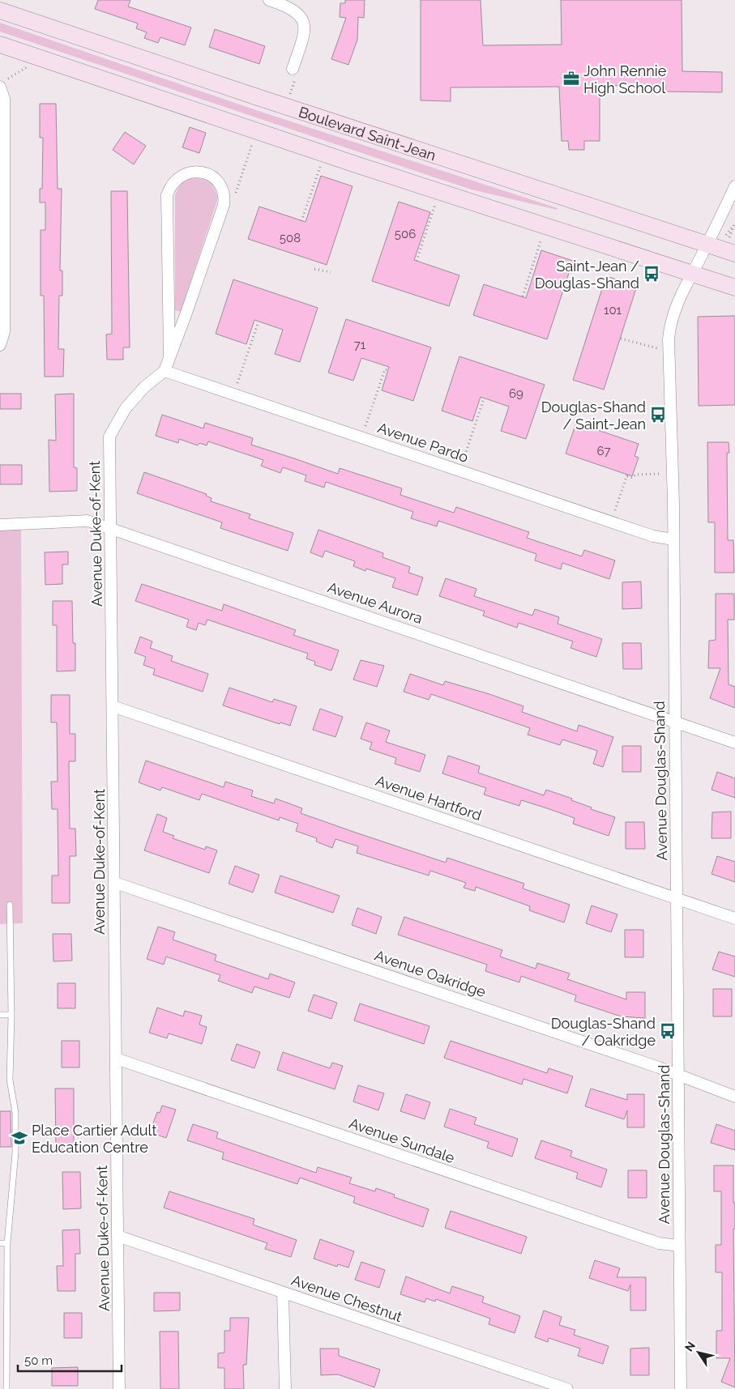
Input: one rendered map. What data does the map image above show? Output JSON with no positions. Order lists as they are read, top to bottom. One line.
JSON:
{"streets":{"main road":["Boulevard Saint-Jean"],"street":["Avenue Pardo","Avenue Duke-of-Kent","Avenue Aurora","Avenue Douglas-Shand","Avenue Hartford","Avenue Oakridge","Avenue Sundale","Avenue Chestnut"]},"crossings":[["Boulevard Saint-Jean","Avenue Douglas-Shand"],["Avenue Pardo","Avenue Duke-of-Kent"],["Avenue Pardo","Avenue Douglas-Shand"],["Avenue Duke-of-Kent","Avenue Aurora"],["Avenue Duke-of-Kent","Avenue Hartford"],["Avenue Duke-of-Kent","Avenue Oakridge"],["Avenue Duke-of-Kent","Avenue Sundale"],["Avenue Duke-of-Kent","Avenue Chestnut"],["Avenue Aurora","Avenue Douglas-Shand"],["Avenue Douglas-Shand","Avenue Hartford"],["Avenue Douglas-Shand","Avenue Oakridge"],["Avenue Douglas-Shand","Avenue Sundale"]],"places":{"office":["John Rennie High School"],"bus stop":["Saint-Jean / Douglas-Shand","Douglas-Shand / Saint-Jean","Douglas-Shand / Oakridge"],"school or university":["Place Cartier Adult Education Centre"]},"house_numbers":["506","508","101","71","69","67"],"scale_bar":"50 m","north":"top left"}
